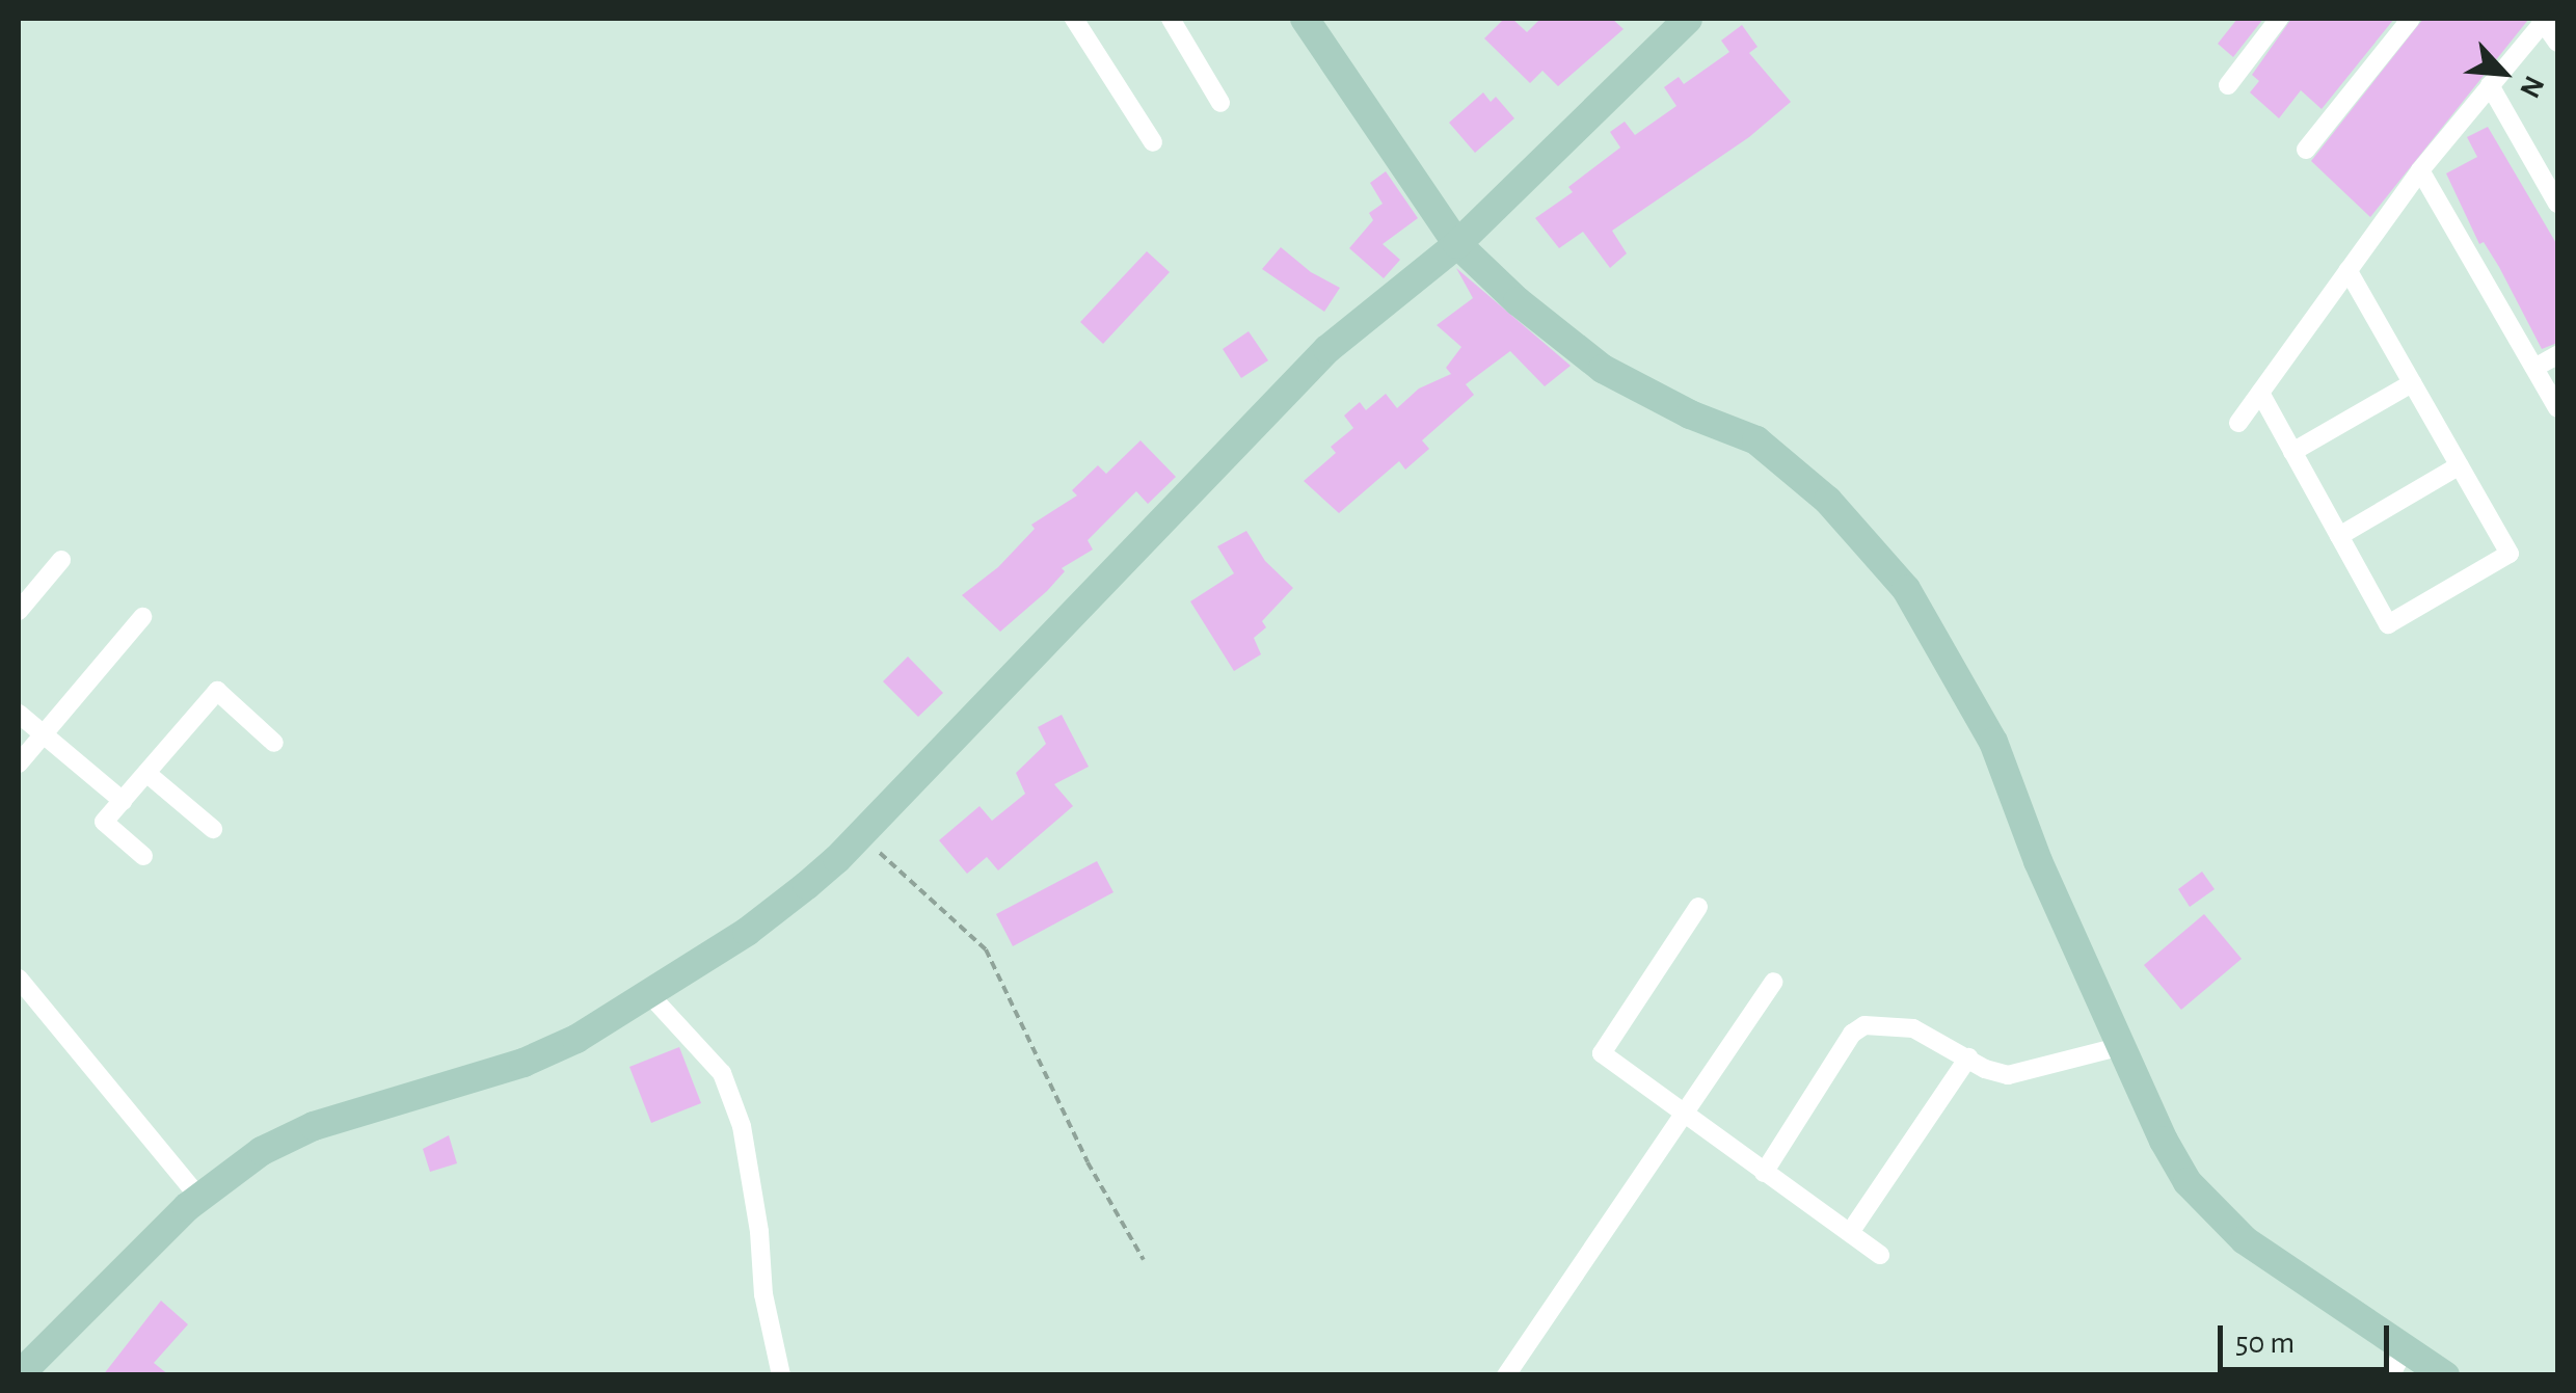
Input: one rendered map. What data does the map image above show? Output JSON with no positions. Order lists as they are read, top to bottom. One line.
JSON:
{"scale_bar":"50 m","north":"bottom right"}
